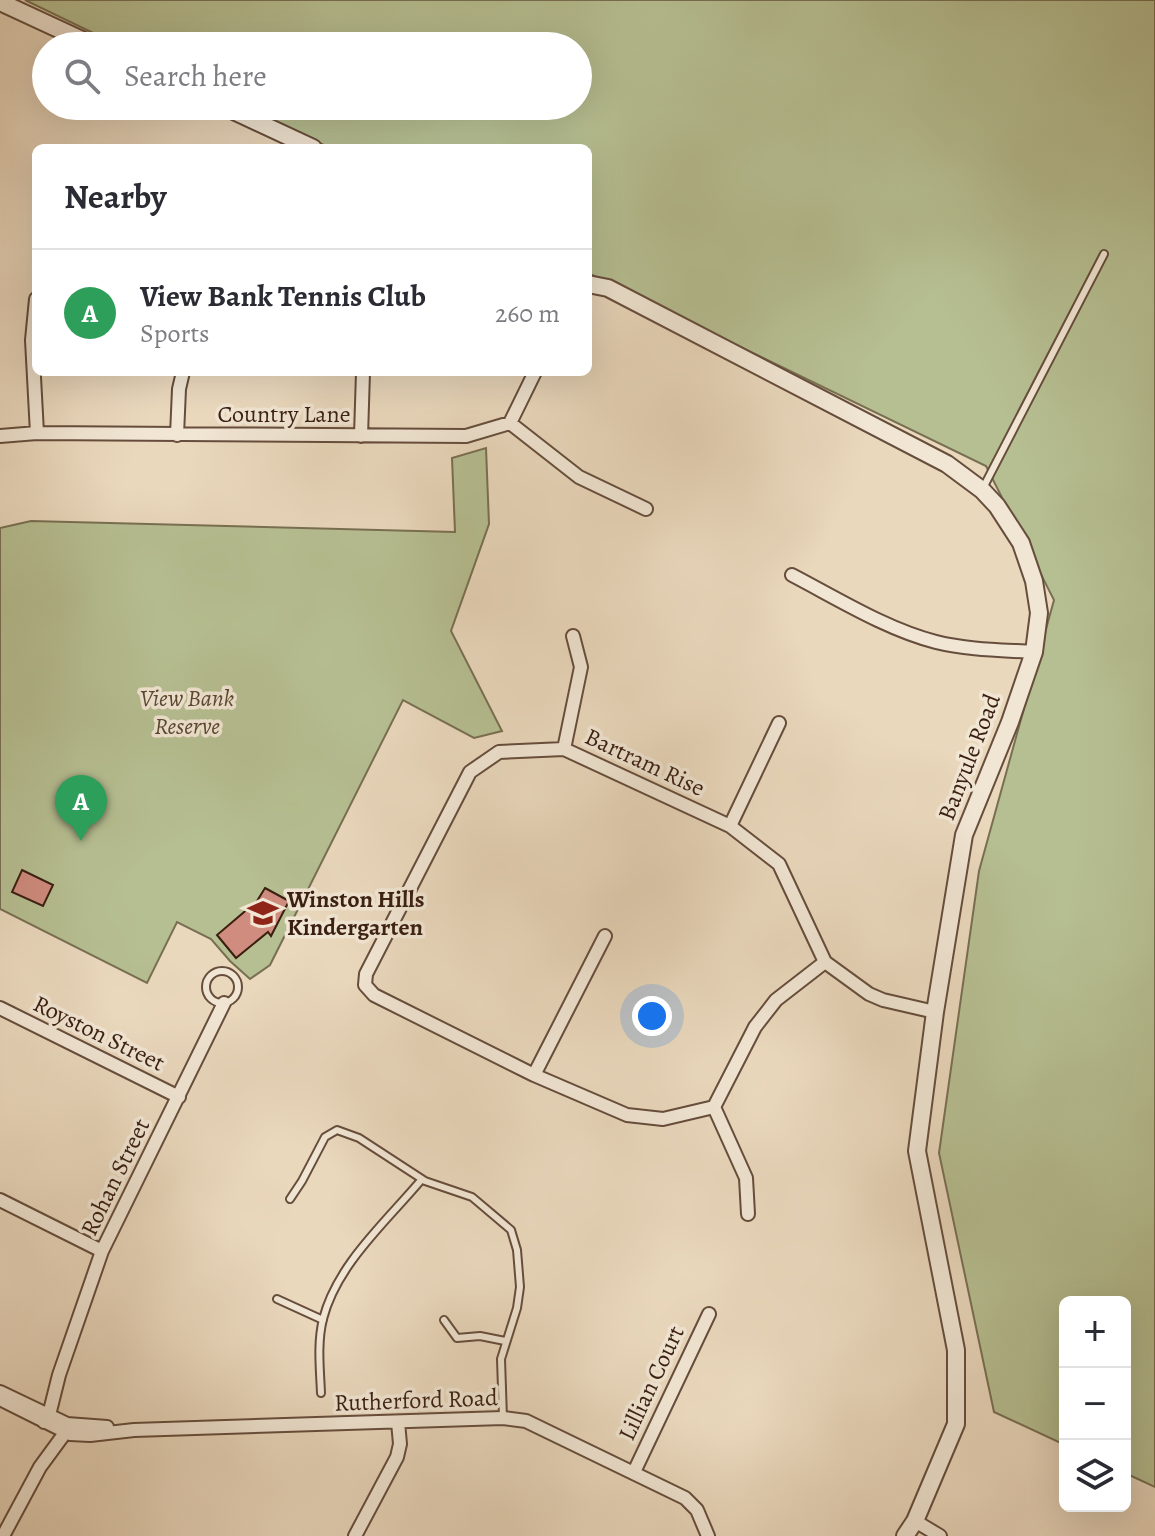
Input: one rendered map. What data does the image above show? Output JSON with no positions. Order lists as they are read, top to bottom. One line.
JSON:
{"streets":{"street":["Country Lane","Banyule Road","Bartram Rise","Royston Street","Rohan Street","Lillian Court","Rutherford Road"]},"crossings":[["Banyule Road","Bartram Rise"],["Royston Street","Rohan Street"],["Rohan Street","Rutherford Road"],["Lillian Court","Rutherford Road"]],"parks":["View Bank Reserve"],"places":{"school or university":["Winston Hills Kindergarten"]},"page":{"search":"Search here","heading":"Nearby","list":[{"mark":"A","name":"View Bank Tennis Club","note":"Sports","value":"260 m"}],"pins":"A","map_buttons":["+","−"]}}
